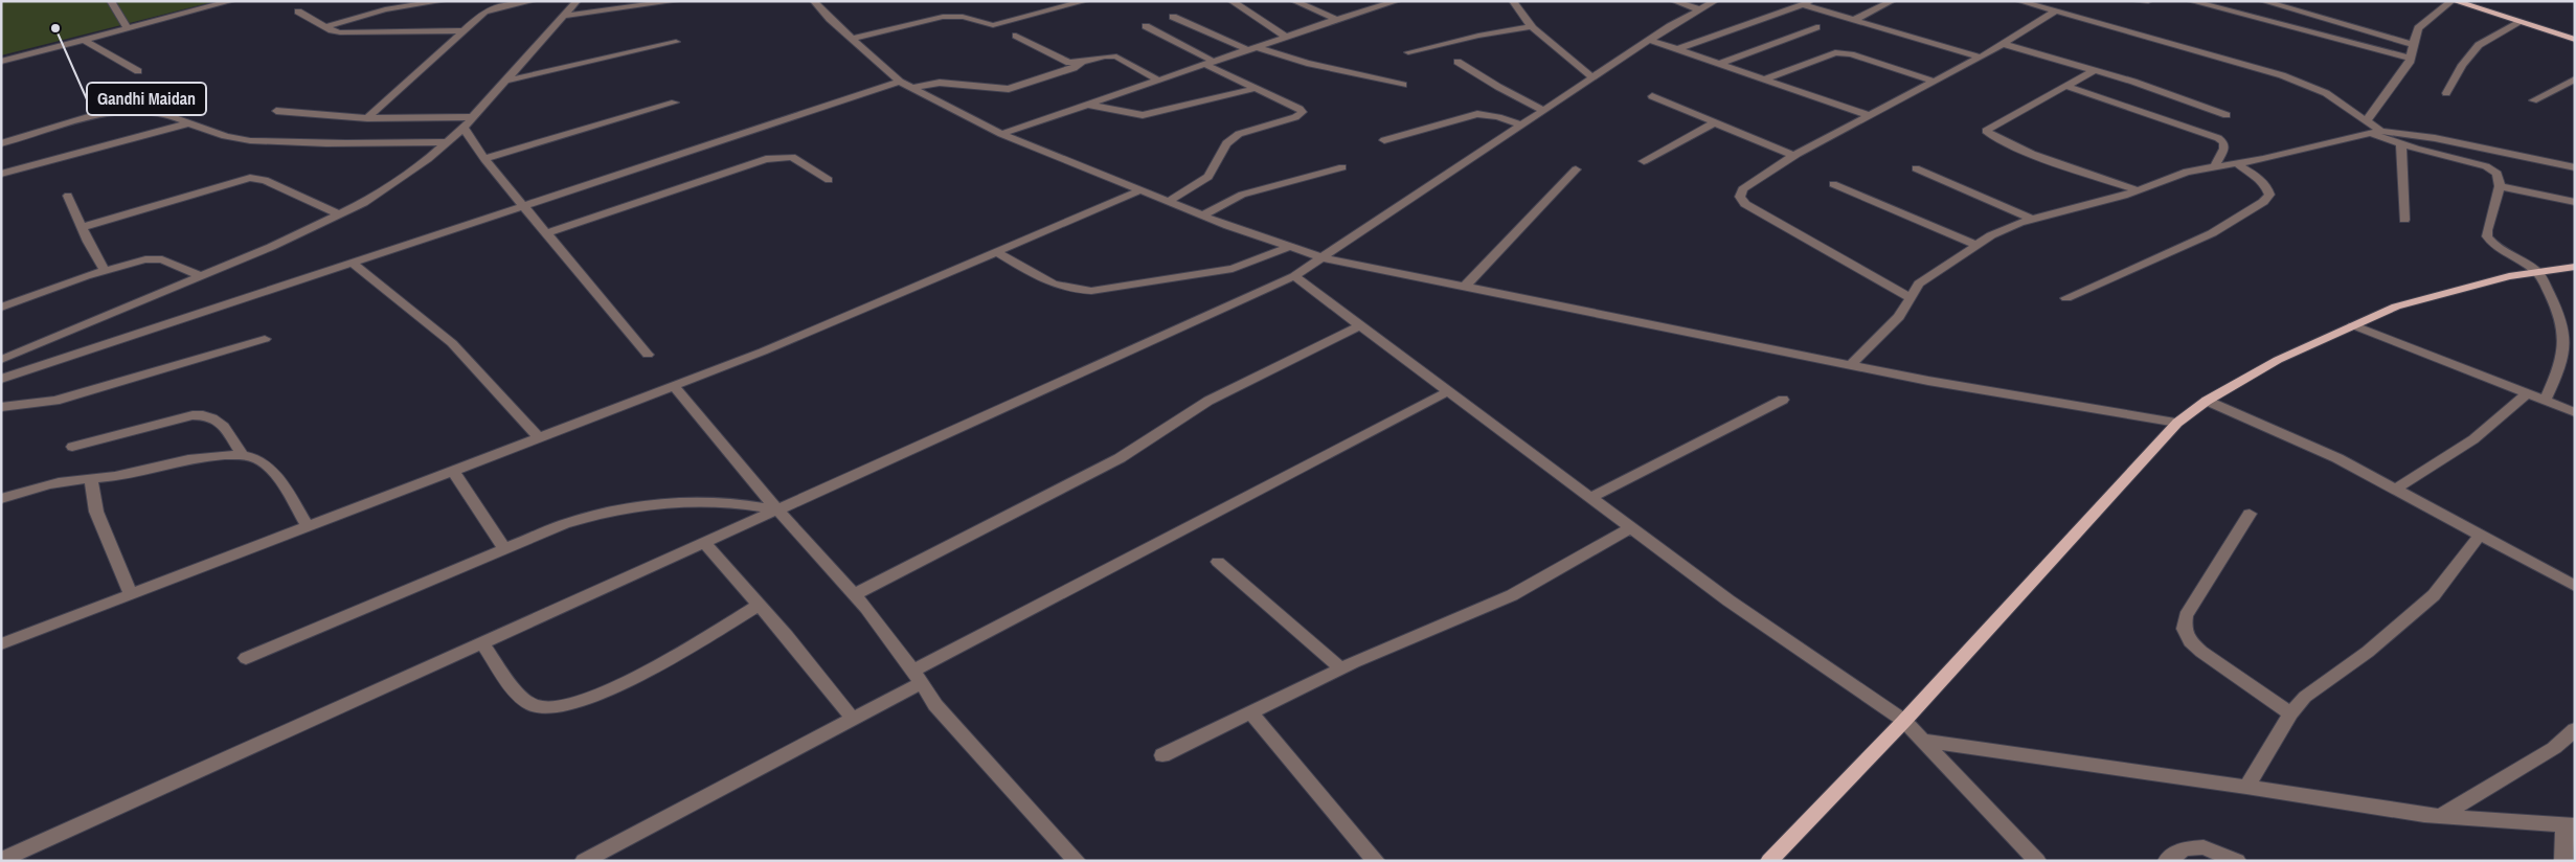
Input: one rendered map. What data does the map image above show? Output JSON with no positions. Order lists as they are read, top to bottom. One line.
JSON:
{"places":["Gandhi Maidan"]}
